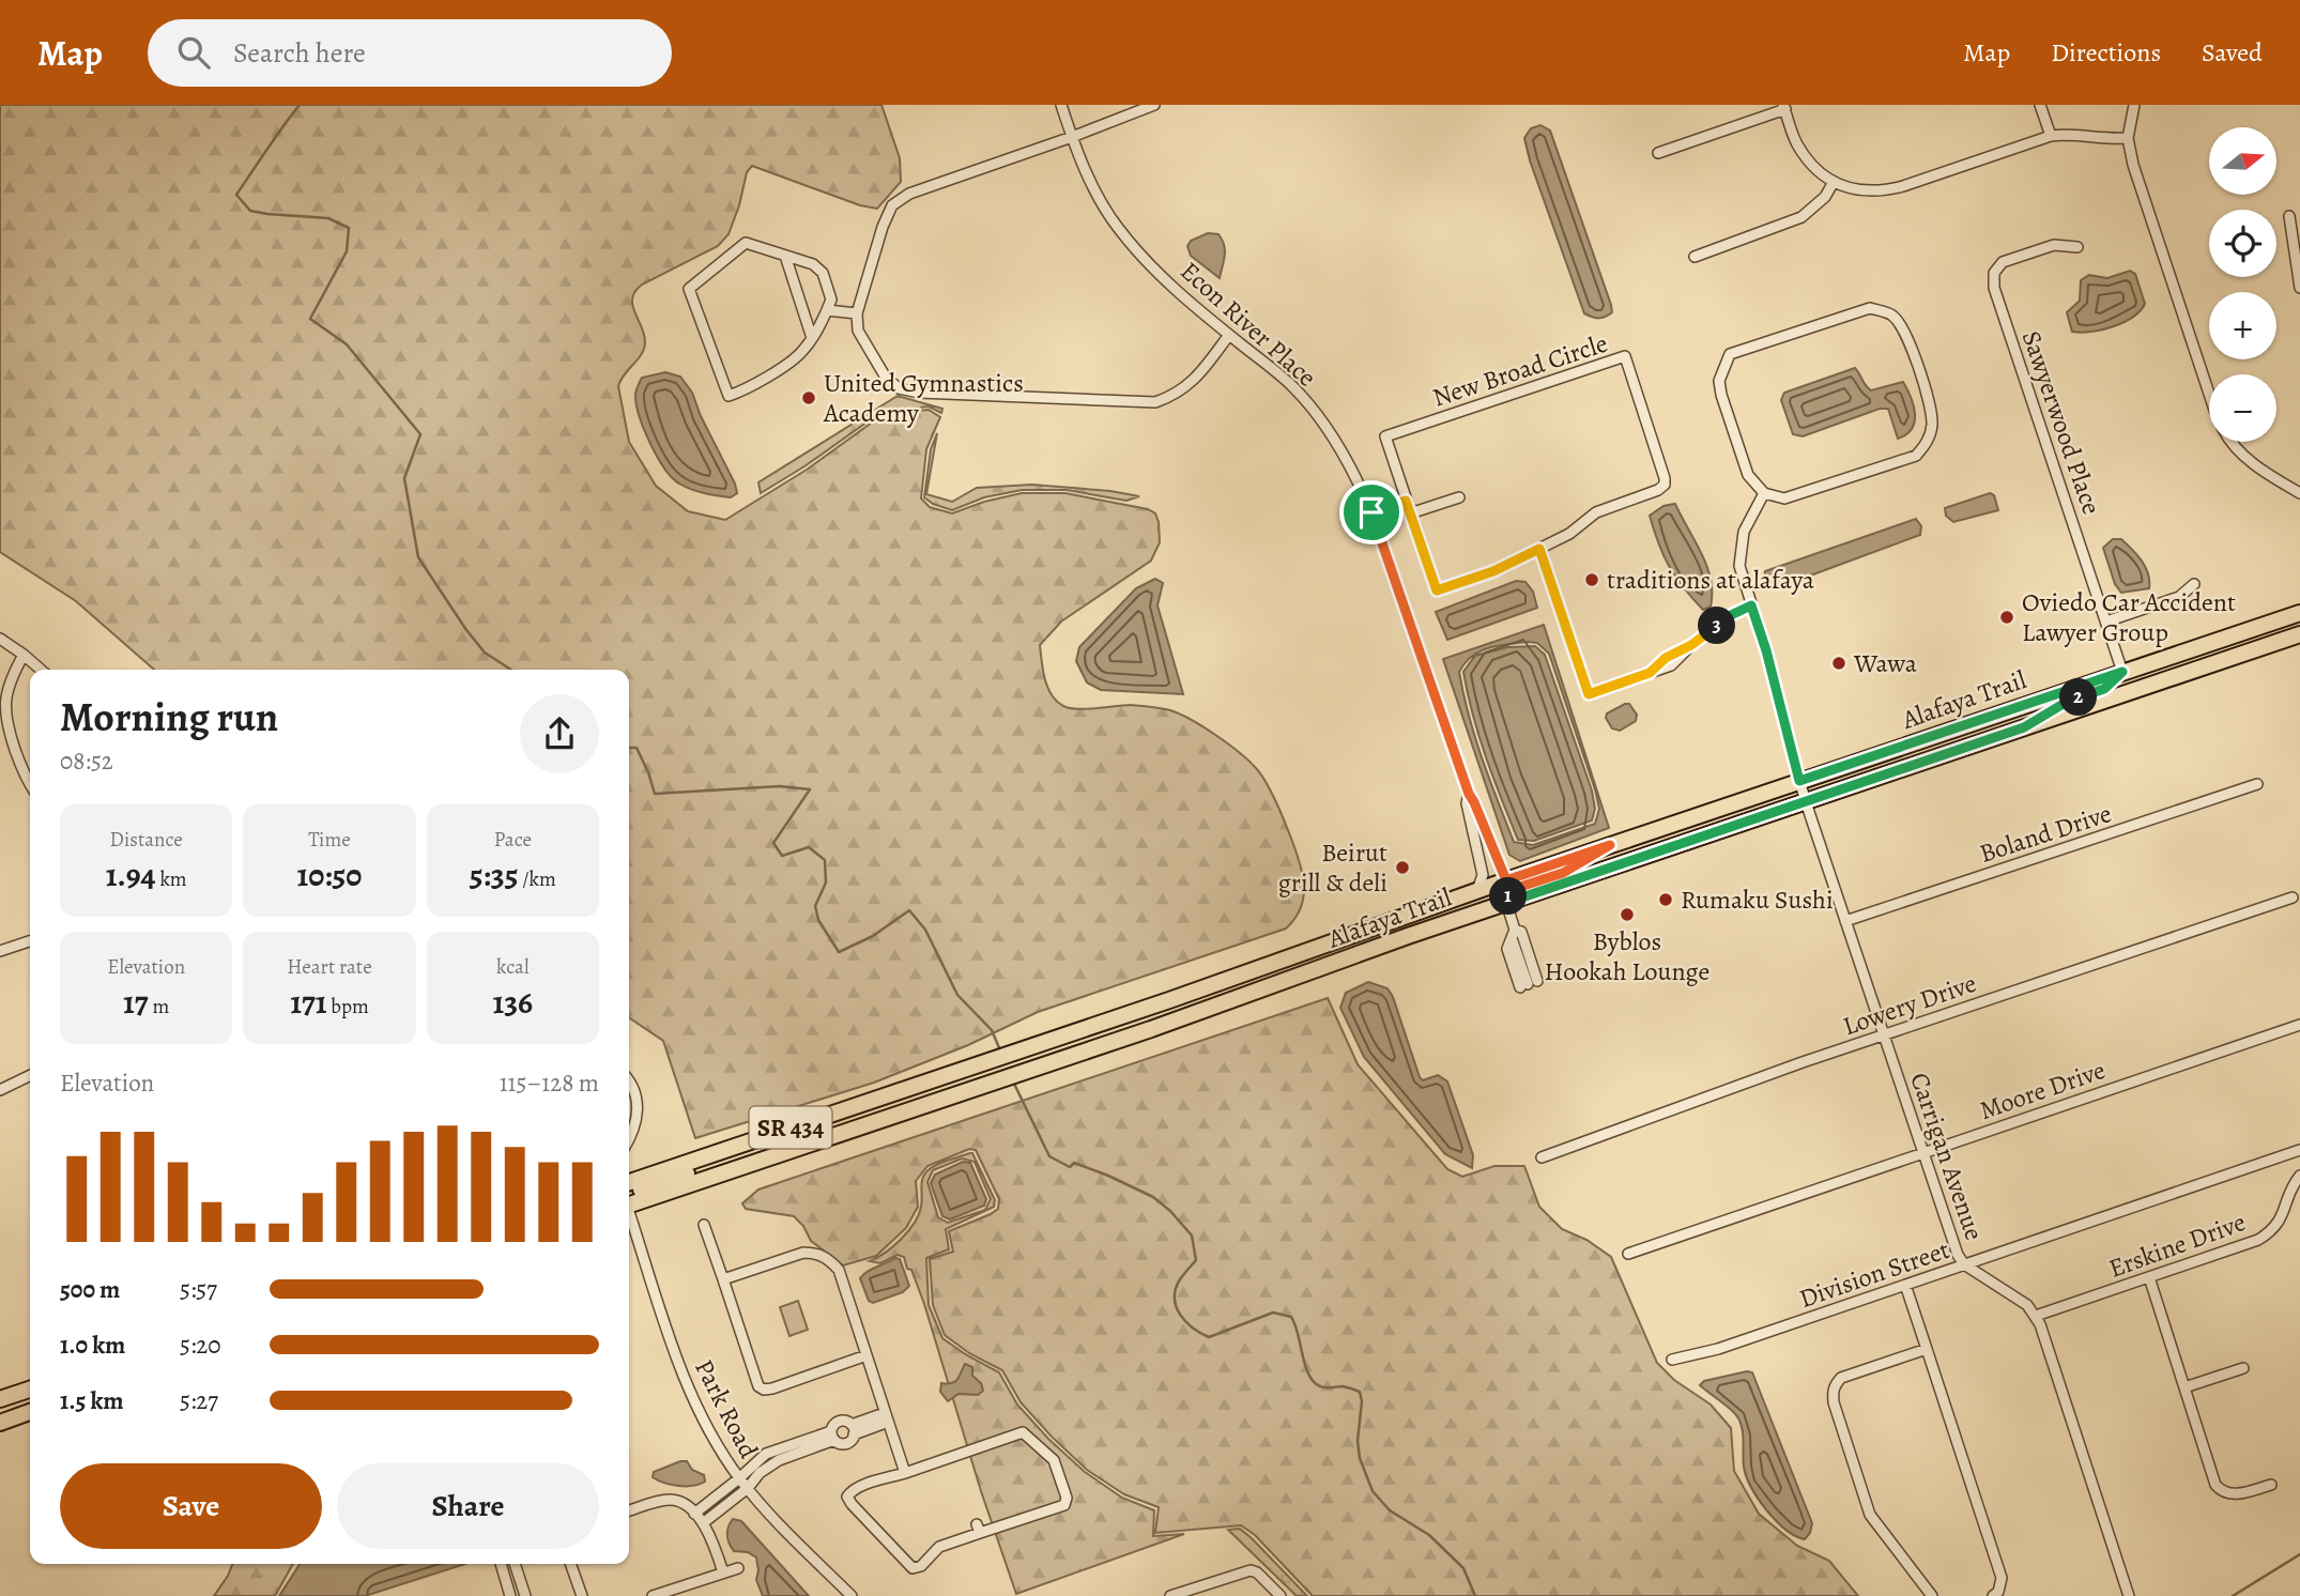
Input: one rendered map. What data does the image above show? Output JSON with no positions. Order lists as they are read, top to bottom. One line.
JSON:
{"streets":{"main road":["Alafaya Trail","SR 434"],"street":["Econ River Place","New Broad Circle","Sawyerwood Place","Boland Drive","Lowery Drive","Moore Drive","Carrigan Avenue","Erskine Drive","Division Street","Park Road"]},"crossings":[["Econ River Place","Alafaya Trail"],["Sawyerwood Place","Alafaya Trail"],["Alafaya Trail","Carrigan Avenue"],["Boland Drive","Carrigan Avenue"],["Lowery Drive","Carrigan Avenue"],["Moore Drive","Carrigan Avenue"],["Carrigan Avenue","Erskine Drive"],["Carrigan Avenue","Division Street"]],"places":["United Gymnastics Academy","traditions at alafaya","Oviedo Car Accident Lawyer Group","Wawa","Beirut grill & deli","Rumaku Sushi","Byblos Hookah Lounge"],"north":"right","page":{"header":"Map","search":"Search here","nav":["Map","Directions","Saved"],"map_buttons":["+","−"],"pins":["3","2","1"],"heading":["Morning run","08:52"],"stats":[["Distance","1.94 km"],["Time","10:50"],["Pace","5:35 /km"],["Elevation","17 m"],["Heart rate","171 bpm"],["kcal","136"]],"chart":["Elevation","115–128 m"],"list":[{"name":"500 m","note":"5:57"},{"name":"1.0 km","note":"5:20"},{"name":"1.5 km","note":"5:27"}],"buttons":["Save","Share"]}}
